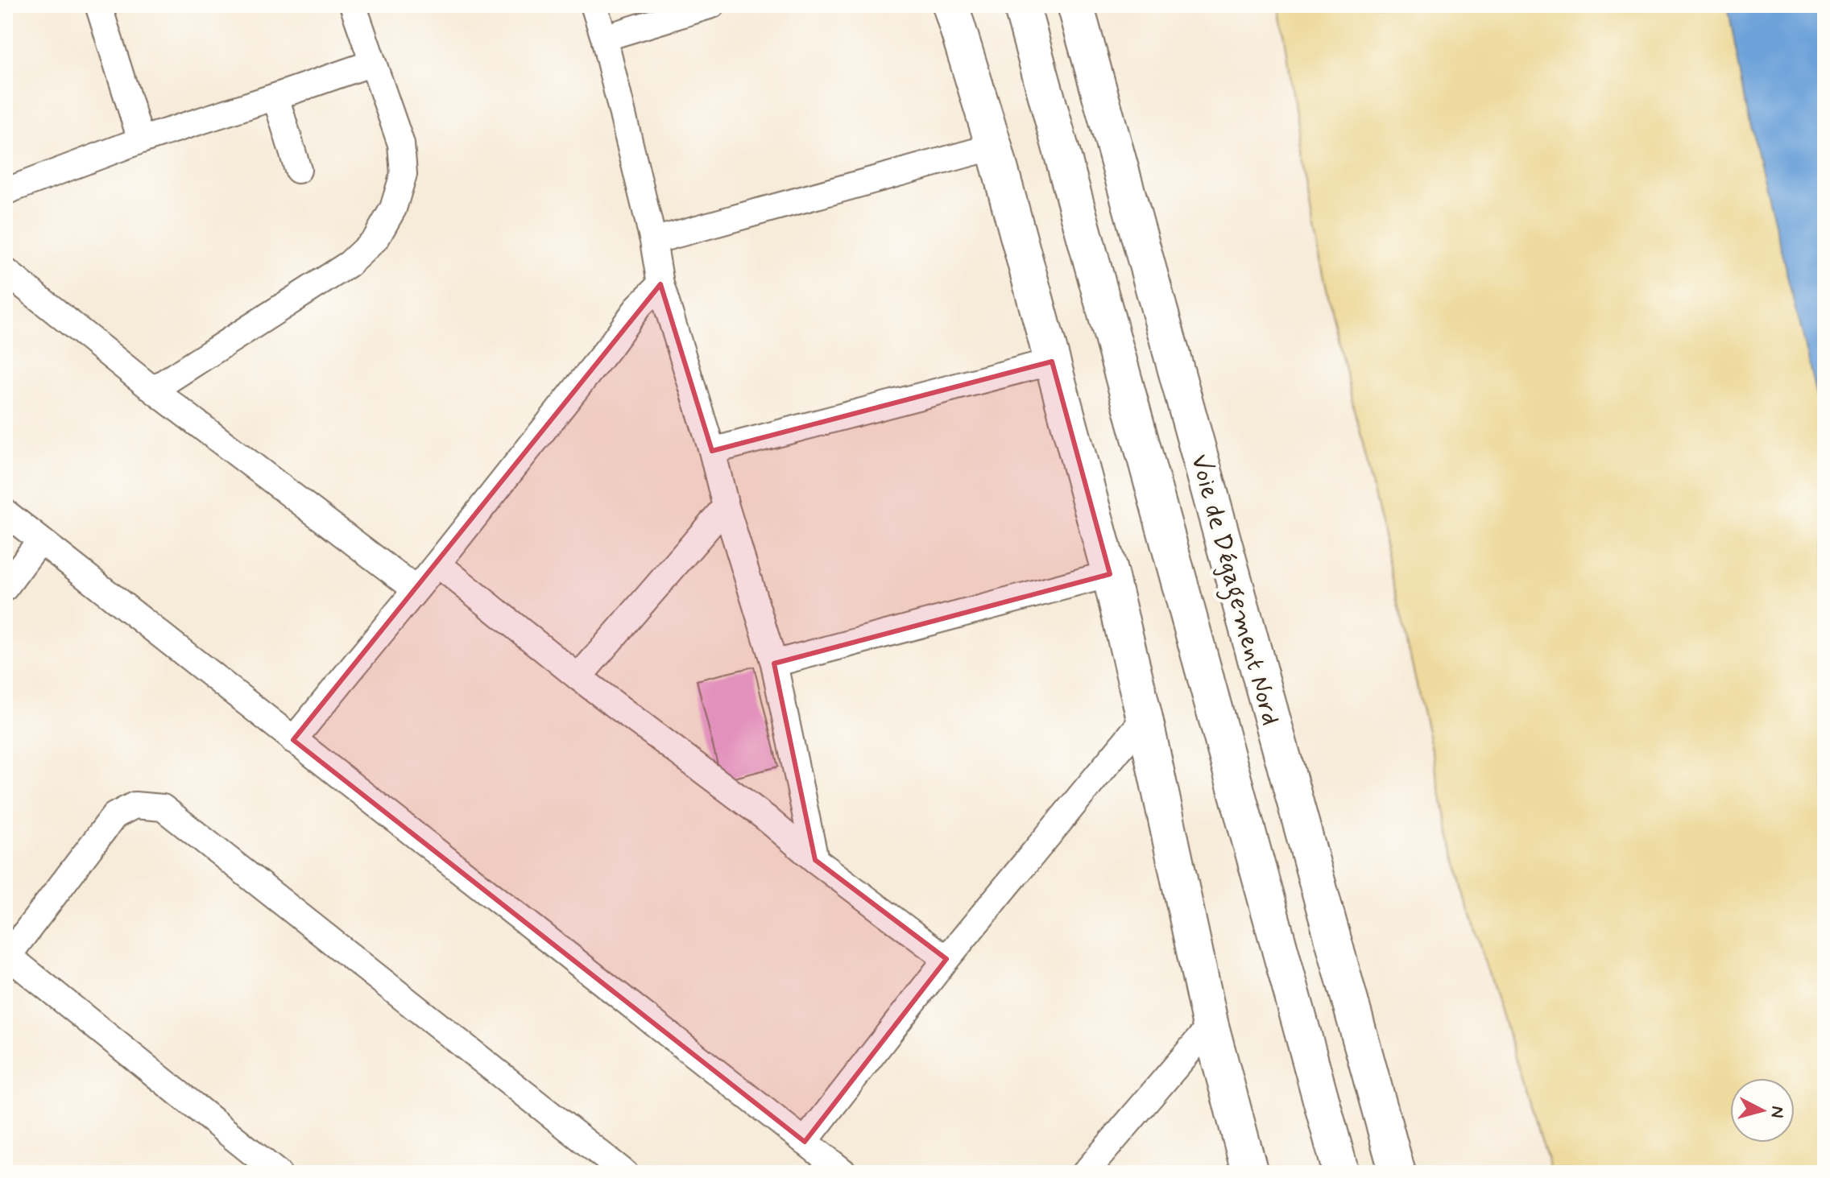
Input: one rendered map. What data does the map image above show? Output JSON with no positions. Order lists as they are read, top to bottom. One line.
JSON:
{"streets":{"main road":["Voie de Dégagement Nord"]},"north":"right"}
